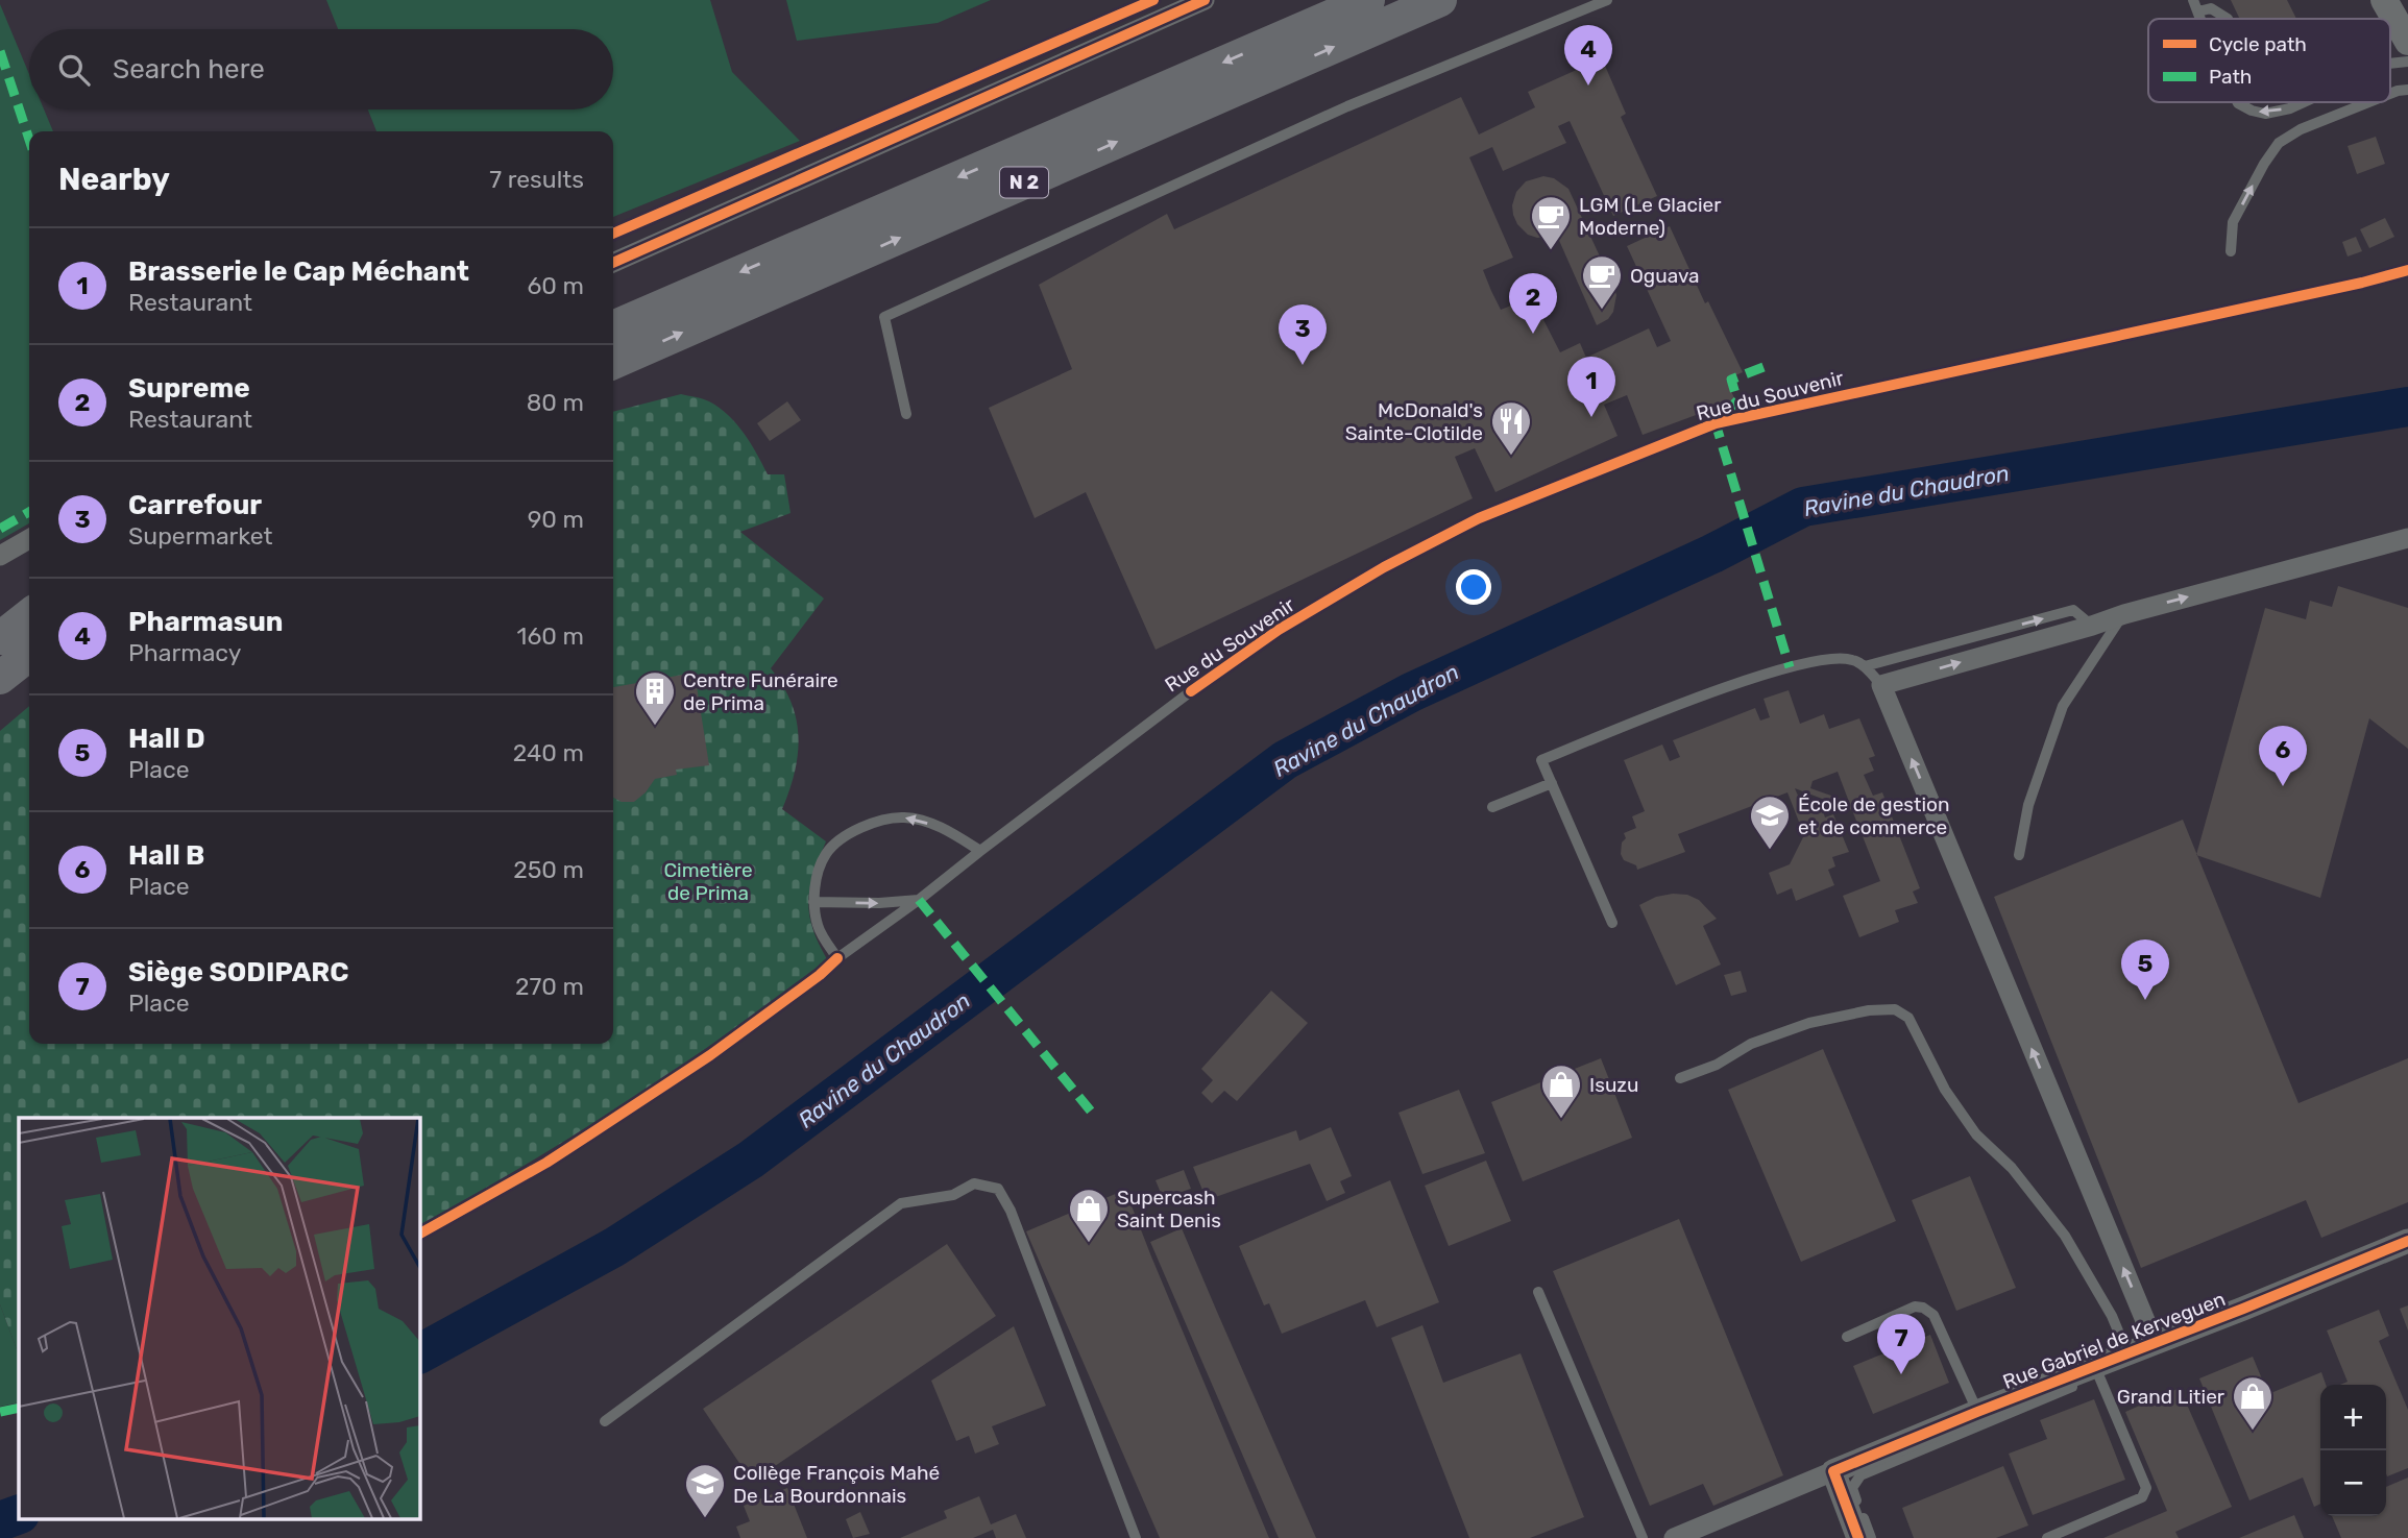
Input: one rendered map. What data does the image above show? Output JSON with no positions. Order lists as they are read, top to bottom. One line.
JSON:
{"streets":{"highway":["N 2"],"street":["Rue Gabriel de Kerveguen"],"lane":["Rue du Souvenir"]},"water":["Ravine du Chaudron"],"parks":["Cimetière de Prima"],"places":{"cafe":["LGM (Le Glacier Moderne)","Oguava"],"restaurant":["McDonald's Sainte-Clotilde"],"building":["Centre Funéraire de Prima"],"school or university":["École de gestion et de commerce","Collège François Mahé De La Bourdonnais"],"shop":["Isuzu","Supercash Saint Denis","Grand Litier"]},"legend":["Cycle path","Path"],"page":{"pins":["4","2","3","1","6","5","7"],"search":"Search here","heading":["Nearby","7 results"],"list":[{"mark":"1","name":"Brasserie le Cap Méchant","note":"Restaurant","value":"60 m"},{"mark":"2","name":"Supreme","note":"Restaurant","value":"80 m"},{"mark":"3","name":"Carrefour","note":"Supermarket","value":"90 m"},{"mark":"4","name":"Pharmasun","note":"Pharmacy","value":"160 m"},{"mark":"5","name":"Hall D","note":"Place","value":"240 m"},{"mark":"6","name":"Hall B","note":"Place","value":"250 m"},{"mark":"7","name":"Siège SODIPARC","note":"Place","value":"270 m"}],"map_buttons":["+","−"]}}
